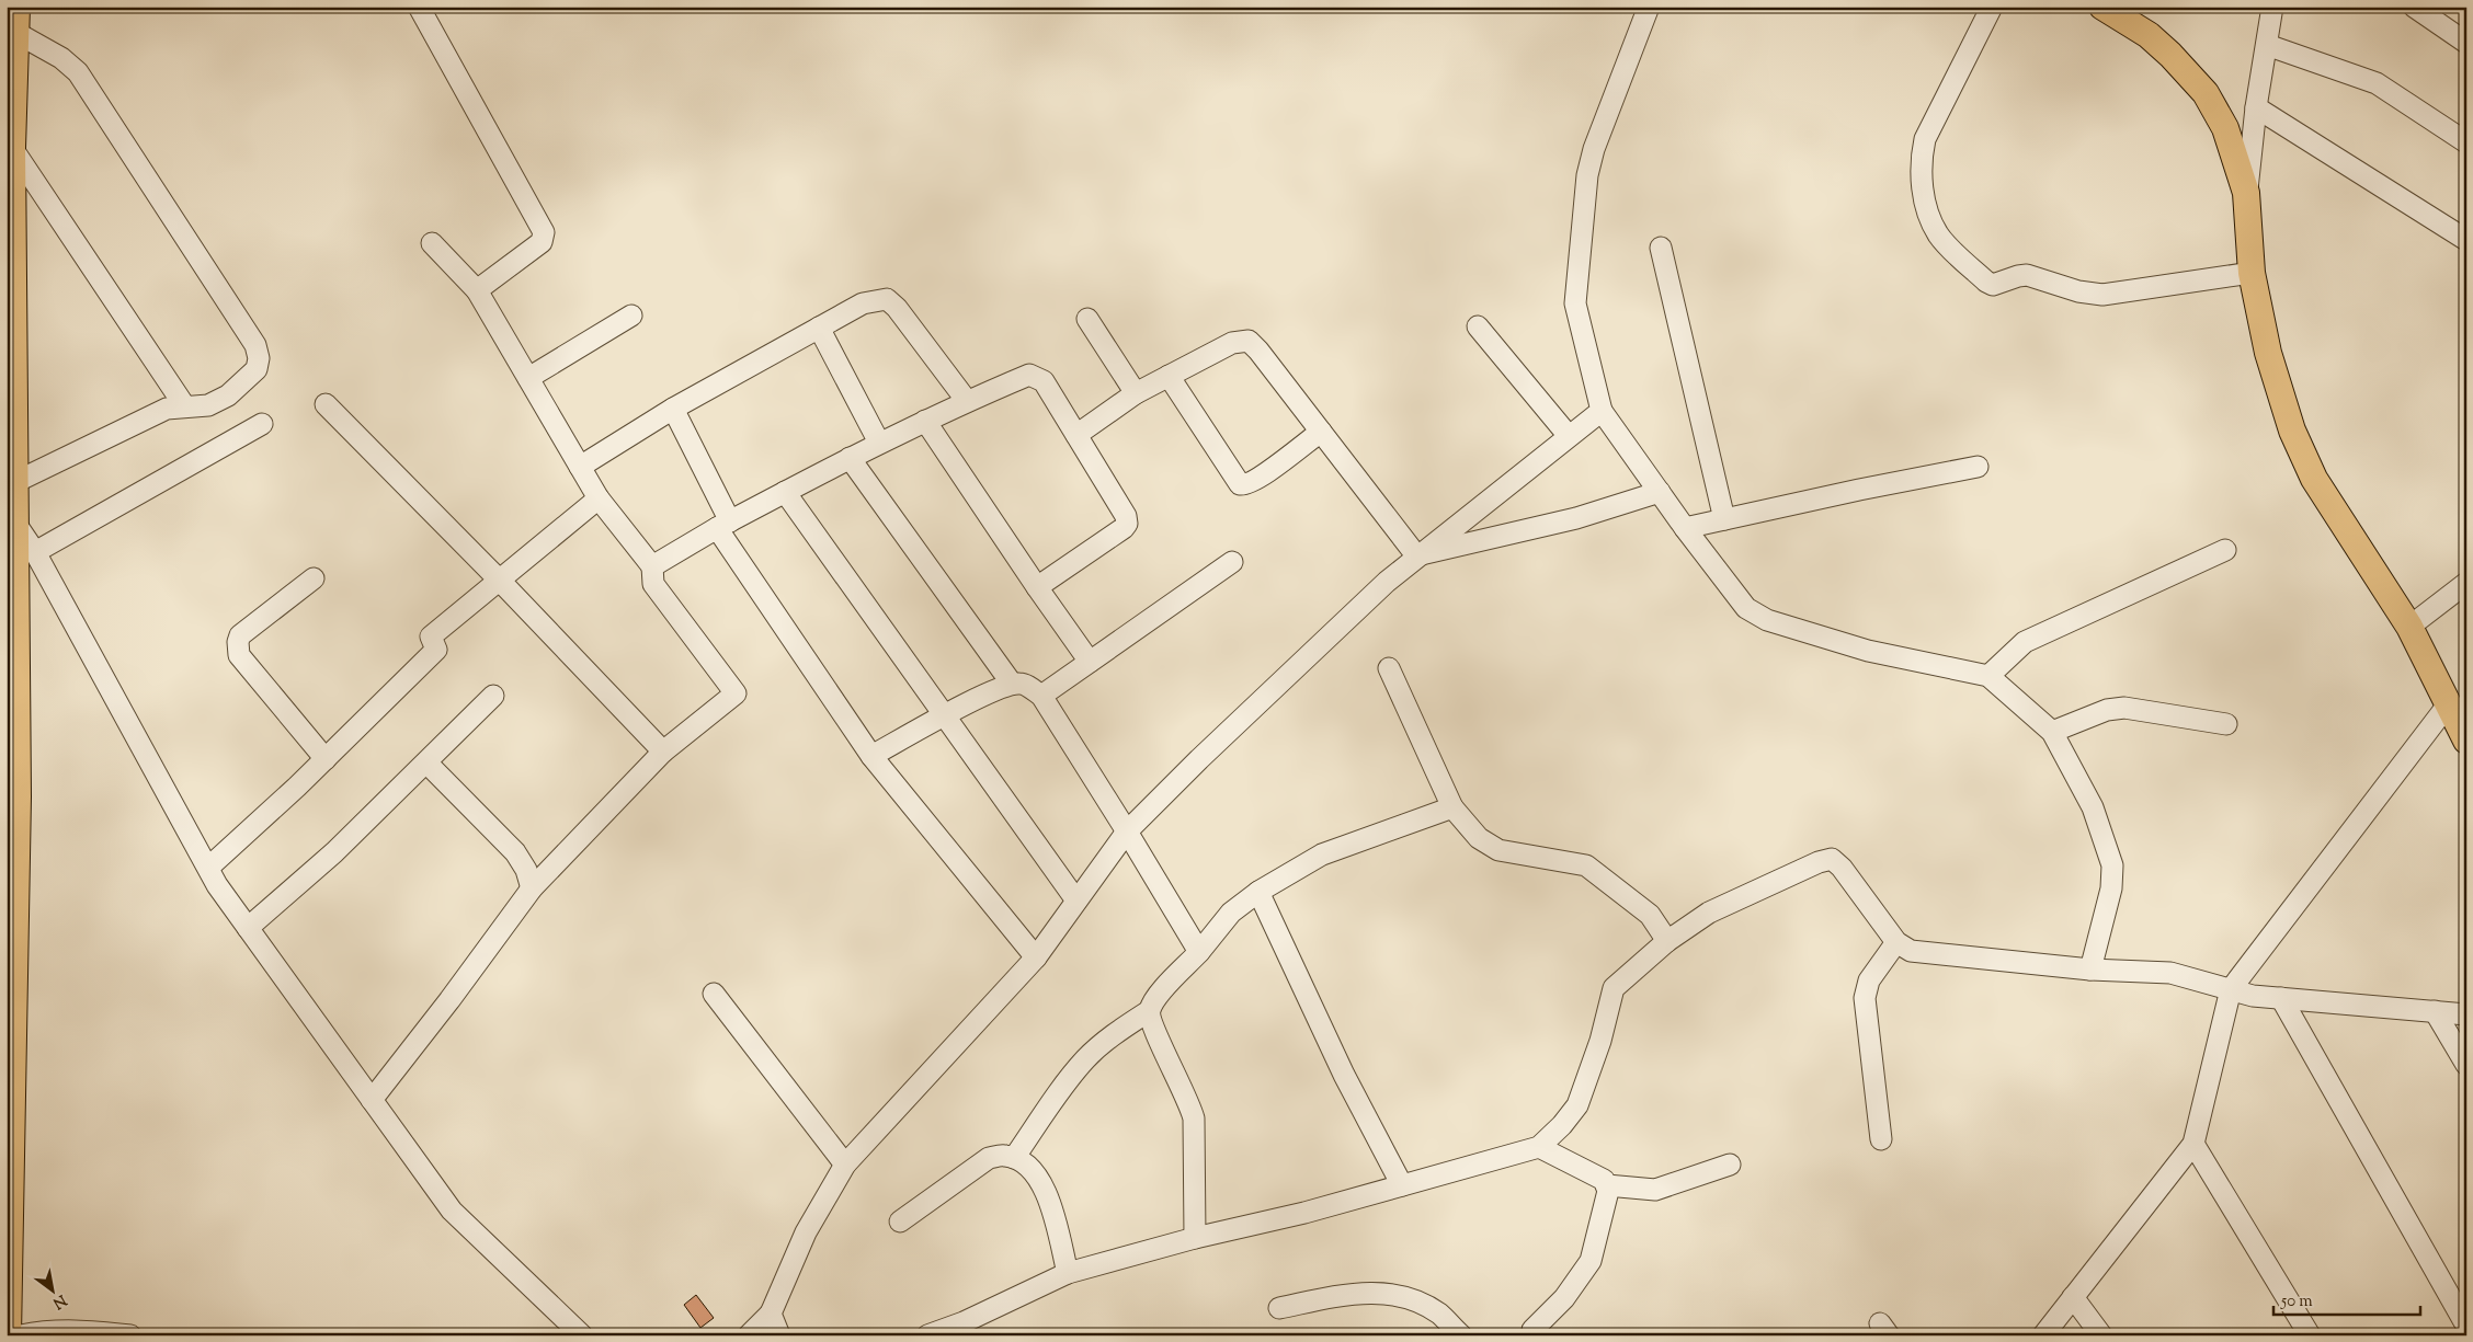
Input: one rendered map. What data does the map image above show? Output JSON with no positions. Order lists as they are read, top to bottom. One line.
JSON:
{"scale_bar":"50 m","north":"bottom right"}
